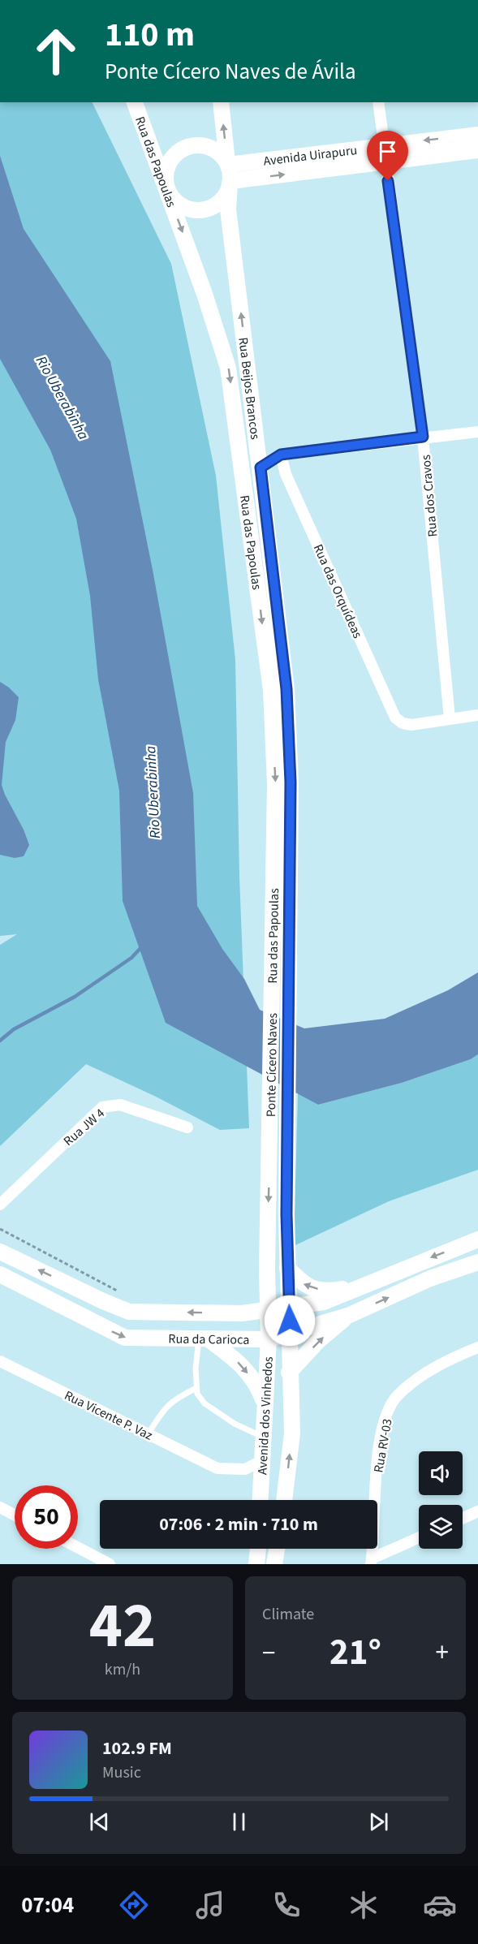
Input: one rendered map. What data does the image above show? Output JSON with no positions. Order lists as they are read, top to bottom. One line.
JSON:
{"streets":{"main road":["Avenida Uirapuru","Rua das Papoulas","Rua Beijos Brancos","Ponte Cícero Naves","Rua da Carioca","Avenida dos Vinhedos"],"street":["Rua dos Cravos","Rua das Orquídeas","Rua JW 4","Rua Vicente P. Vaz","Rua RV-03"]},"crossings":[["Avenida Uirapuru","Rua das Papoulas"],["Avenida Uirapuru","Rua Beijos Brancos"],["Avenida Uirapuru","Rua dos Cravos"],["Rua das Papoulas","Rua Beijos Brancos"],["Rua das Papoulas","Ponte Cícero Naves"],["Rua Beijos Brancos","Avenida dos Vinhedos"],["Rua dos Cravos","Rua das Orquídeas"],["Ponte Cícero Naves","Avenida dos Vinhedos"],["Rua da Carioca","Avenida dos Vinhedos"],["Rua Vicente P. Vaz","Avenida dos Vinhedos"]],"one_way":["Rua das Papoulas"],"water":["Rio Uberabinha"],"page":{"turn":["110 m","Ponte Cícero Naves de Ávila"],"limit":"50","trip":"07:06 · 2 min · 710 m","tile":[["42","km/h"],"Climate"],"heat":["−","21°","+"],"song":["102.9 FM","Music"],"tabs":"07:04"}}
